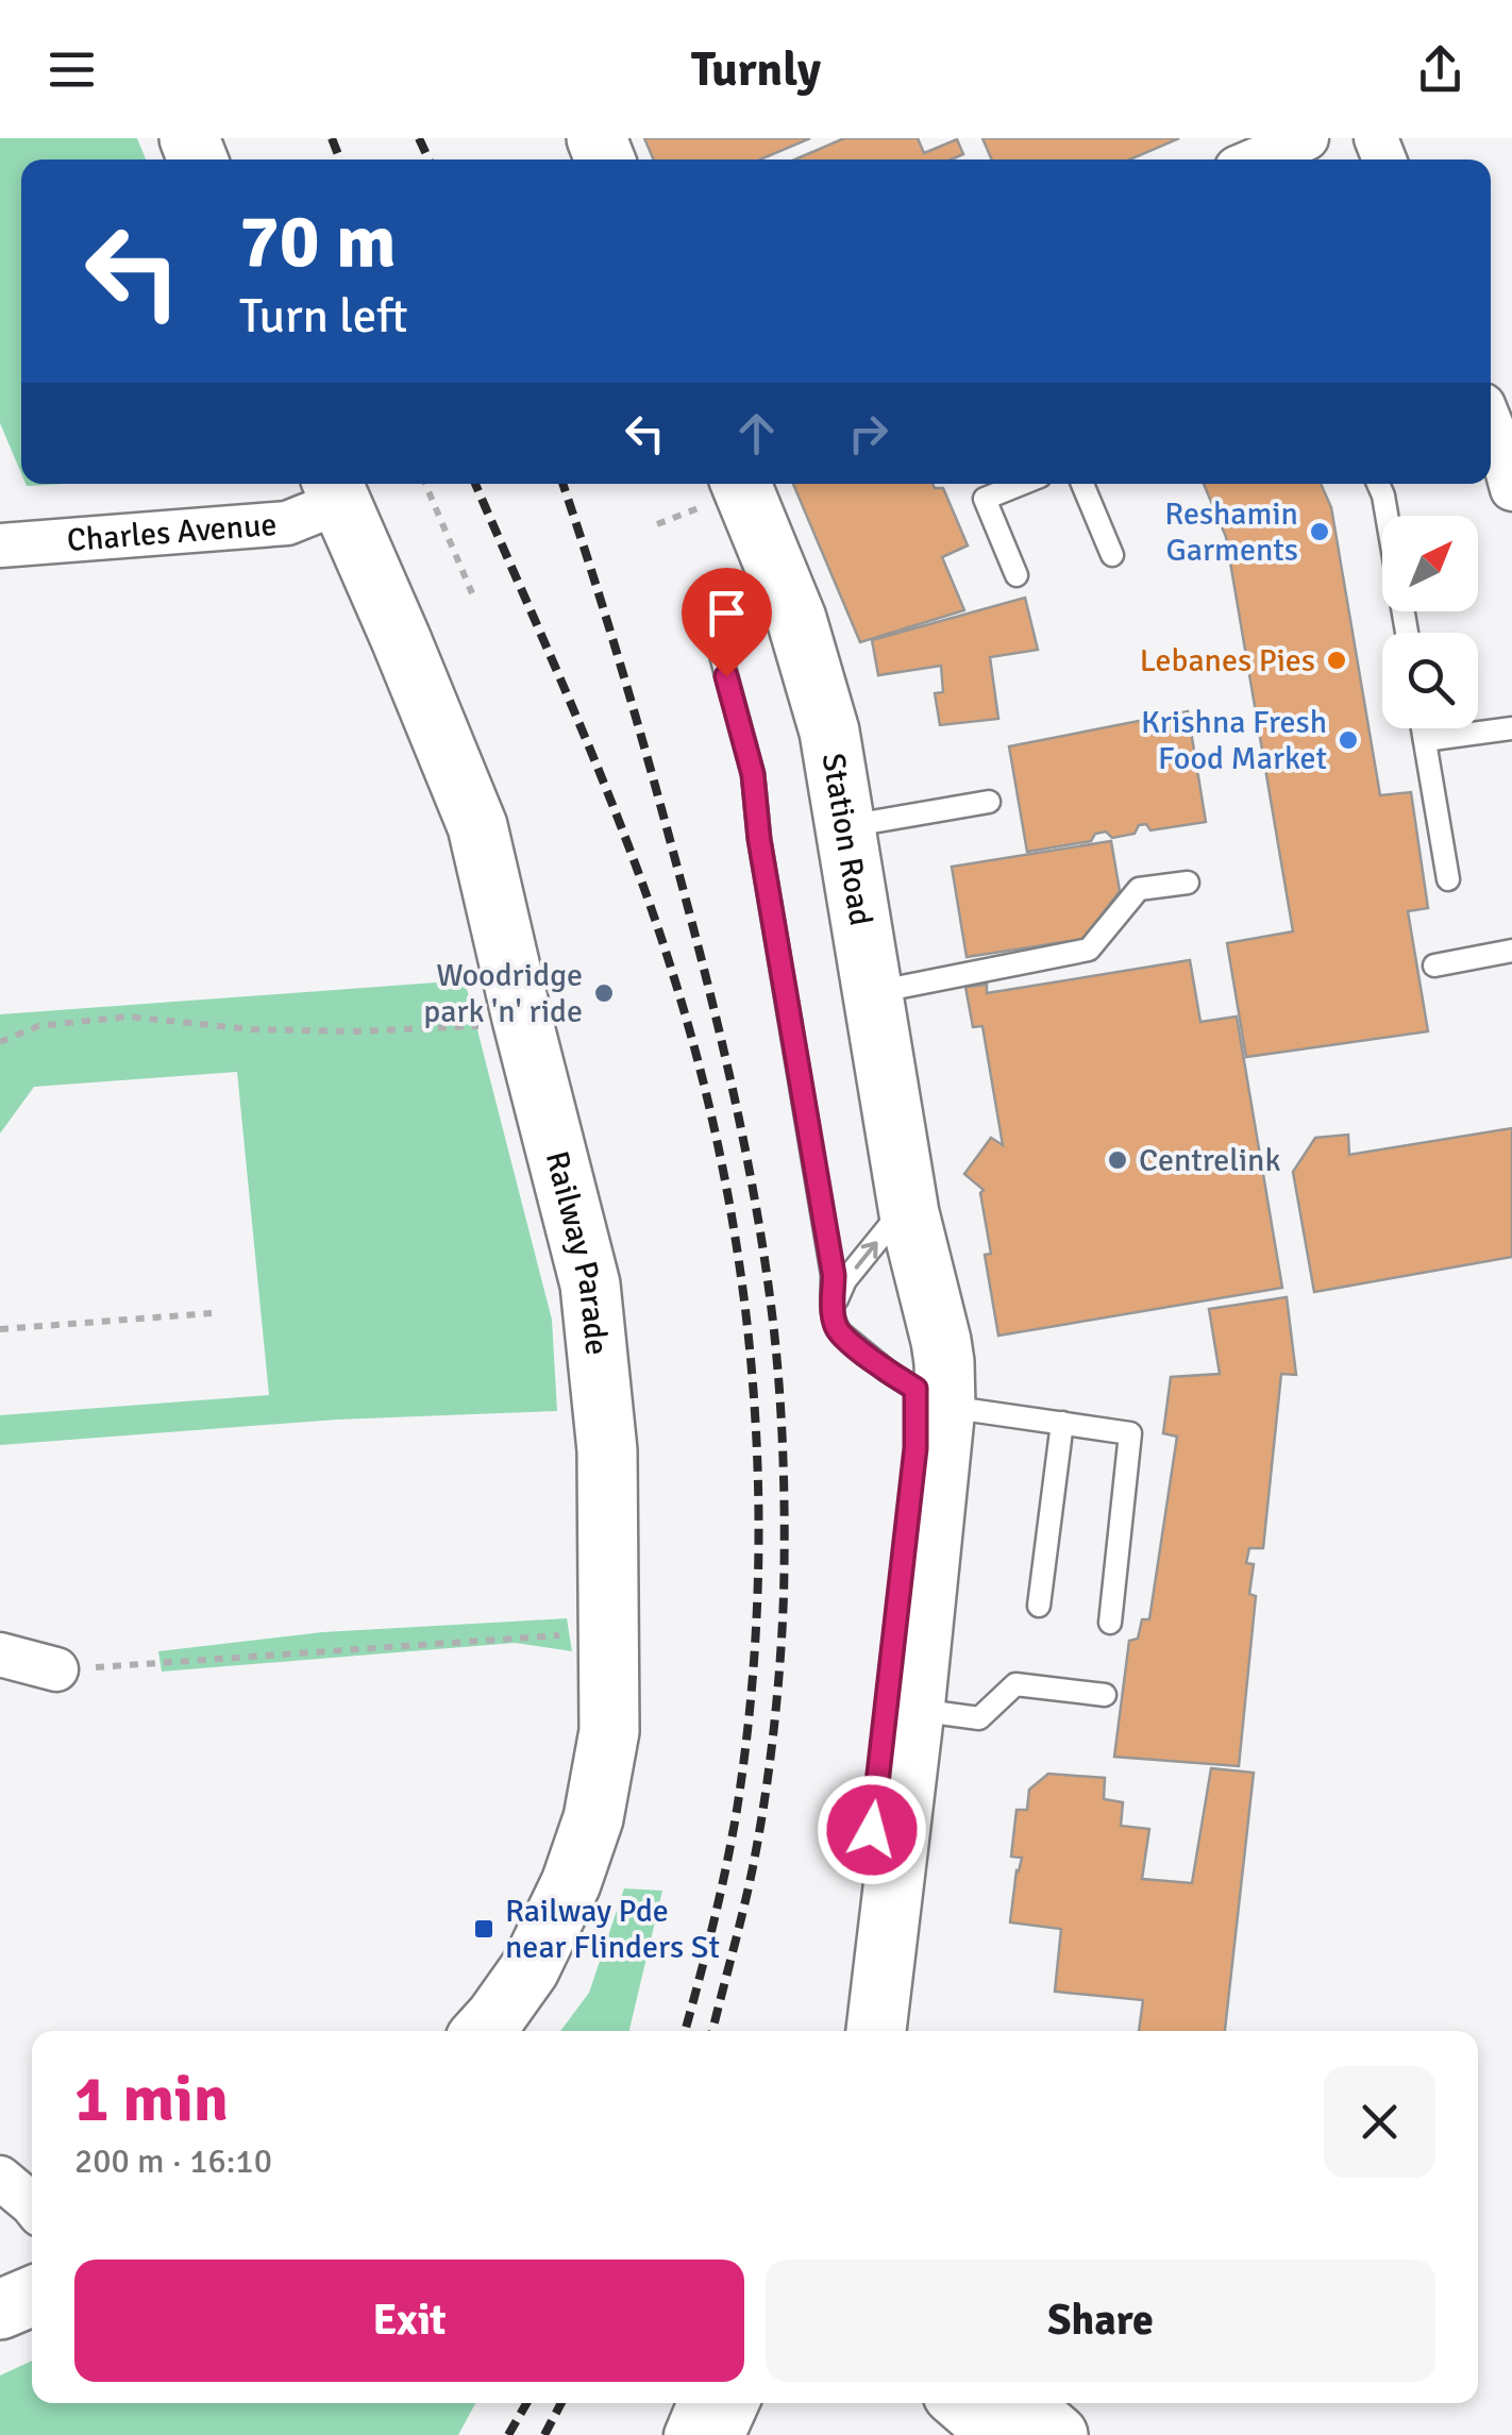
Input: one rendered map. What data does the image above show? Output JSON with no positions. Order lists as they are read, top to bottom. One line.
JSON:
{"streets":{"street":["Charles Avenue","Station Road","Railway Parade"]},"crossings":[["Charles Avenue","Railway Parade"]],"places":{"other":["Reshamin Garments","Lebanes Pies","Krishna Fresh Food Market","Woodridge park 'n' ride","Centrelink"],"transit":["Railway Pde near Flinders St"]},"north":"top right","page":{"header":"Turnly","turn":["70 m","Turn left"],"heading":["1 min","200 m · 16:10"],"buttons":["Exit","Share"]}}
